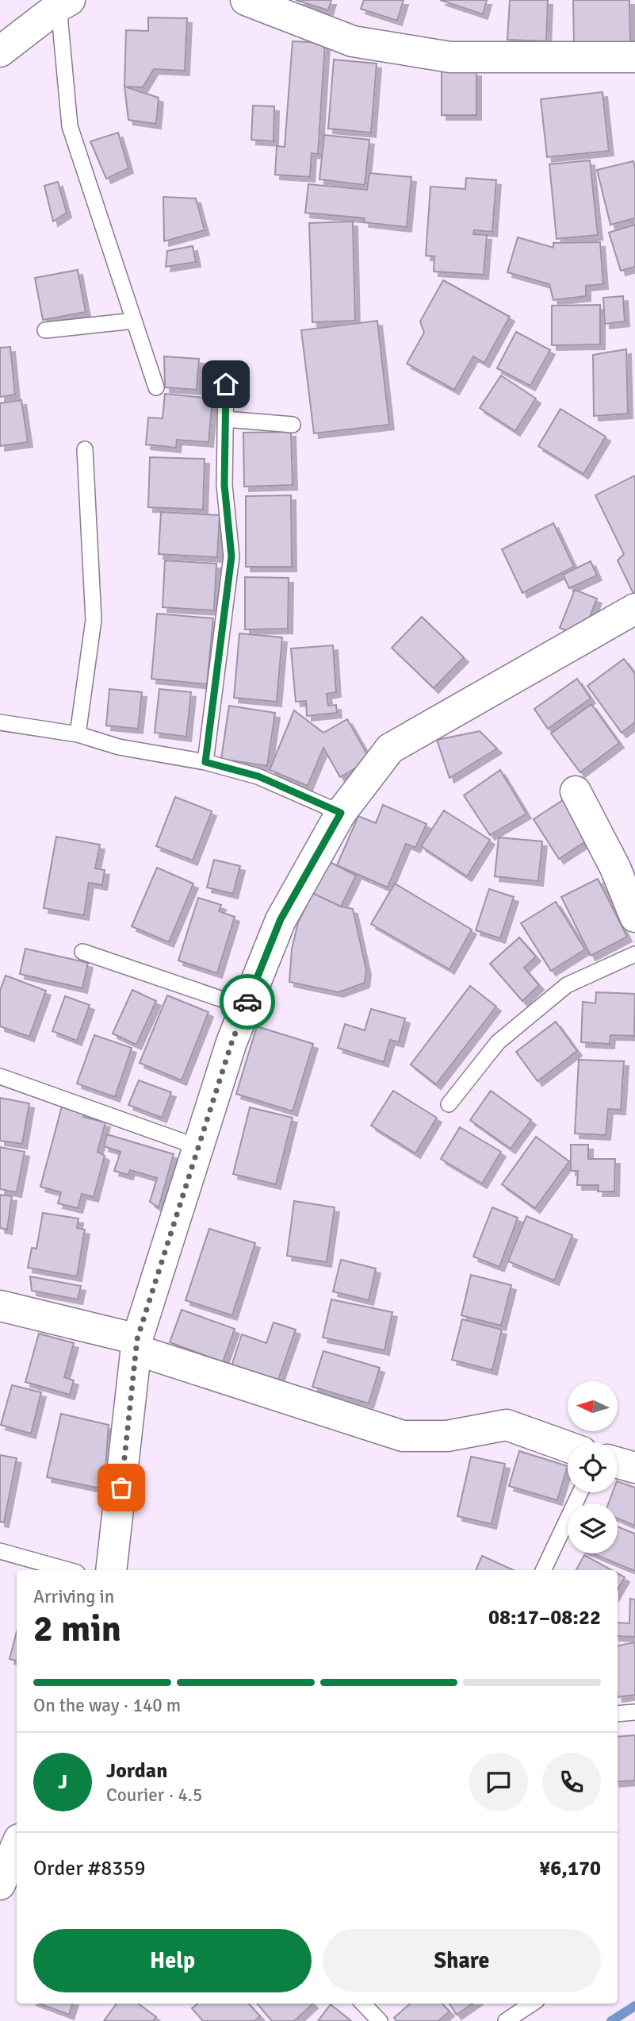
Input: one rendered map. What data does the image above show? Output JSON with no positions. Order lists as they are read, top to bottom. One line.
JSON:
{"north":"left","page":{"heading":["2 min","Arriving in","08:17–08:22"],"panel":["Jordan","Courier · 4.5","Order #8359","¥6,170"],"bar":"On the way · 140 m","round":"J","buttons":["Help","Share"]}}
